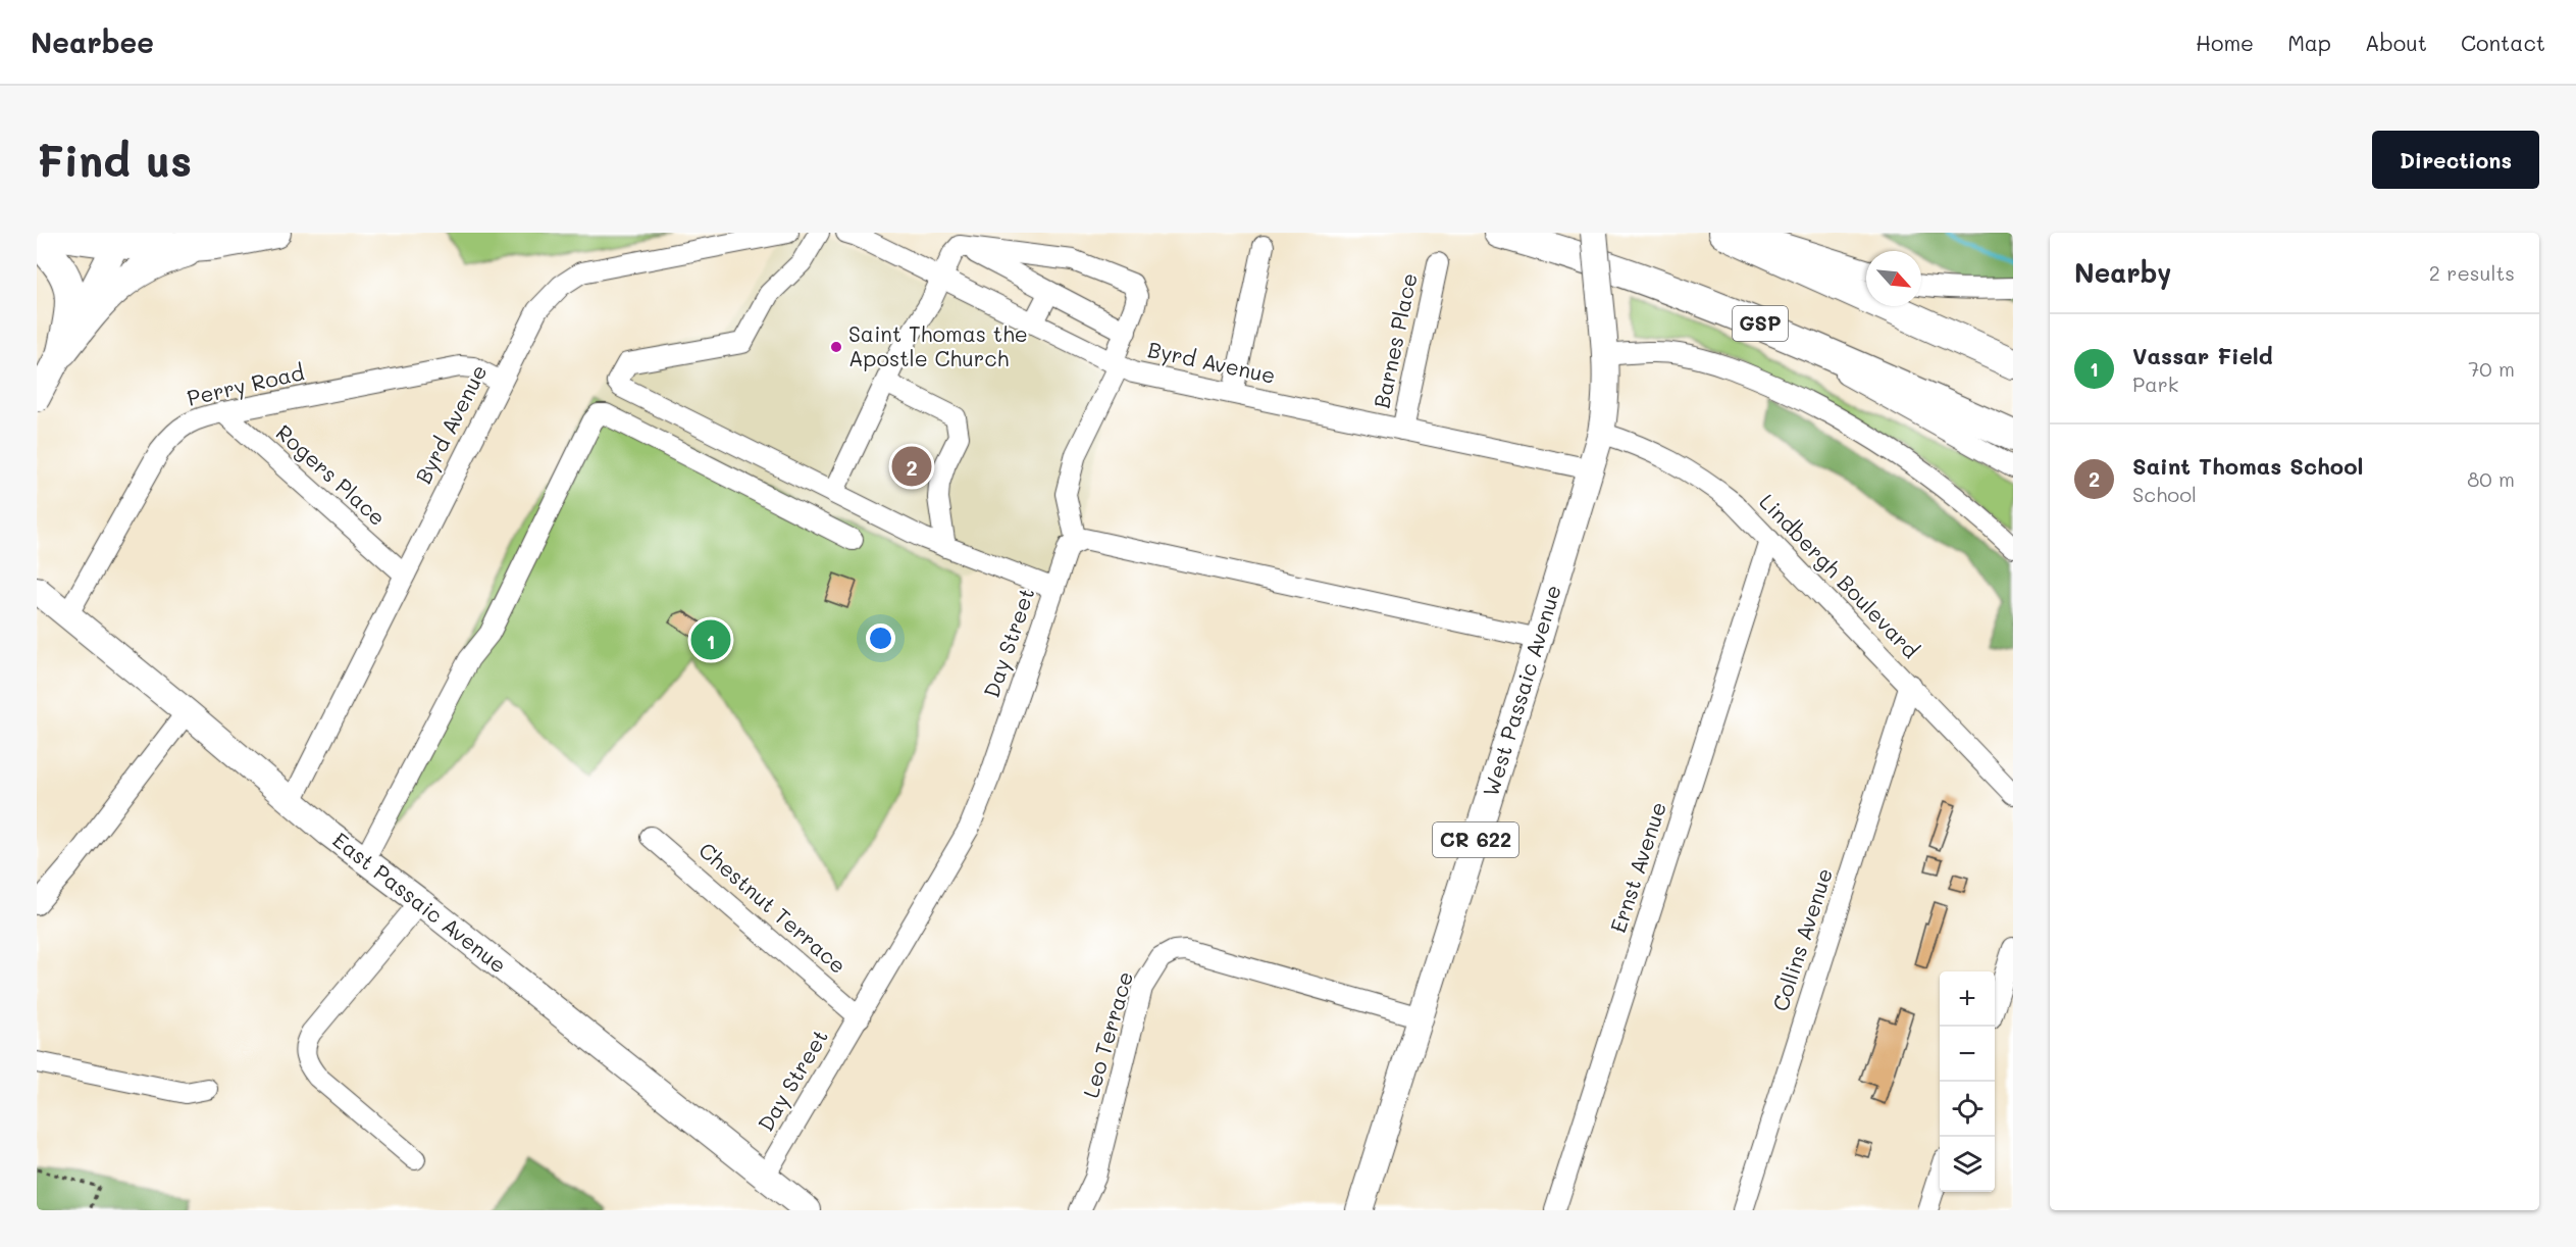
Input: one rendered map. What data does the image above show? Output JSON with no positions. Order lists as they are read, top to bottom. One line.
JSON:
{"streets":{"highway":["GSP"],"main road":["West Passaic Avenue","CR 622","East Passaic Avenue"],"street":["Barnes Place","Byrd Avenue","Perry Road","Rogers Place","Lindbergh Boulevard","Day Street","Ernst Avenue","Chestnut Terrace","Collins Avenue","Leo Terrace"]},"crossings":[["Barnes Place","Byrd Avenue"],["Byrd Avenue","Perry Road"],["Byrd Avenue","Rogers Place"],["Byrd Avenue","West Passaic Avenue"],["Byrd Avenue","East Passaic Avenue"],["Perry Road","Rogers Place"],["Perry Road","East Passaic Avenue"],["Lindbergh Boulevard","West Passaic Avenue"],["Lindbergh Boulevard","Ernst Avenue"],["Lindbergh Boulevard","Collins Avenue"],["Day Street","East Passaic Avenue"],["Day Street","Chestnut Terrace"],["West Passaic Avenue","Leo Terrace"]],"places":["Saint Thomas the Apostle Church"],"north":"bottom right","page":{"header":"Nearbee","nav":["Home","Map","About","Contact"],"buttons":"Directions","title":"Find us","heading":["Nearby","2 results"],"list":[{"mark":"1","name":"Vassar Field","note":"Park","value":"70 m"},{"mark":"2","name":"Saint Thomas School","note":"School","value":"80 m"}],"pins":["2","1"],"map_buttons":["+","−"]}}
